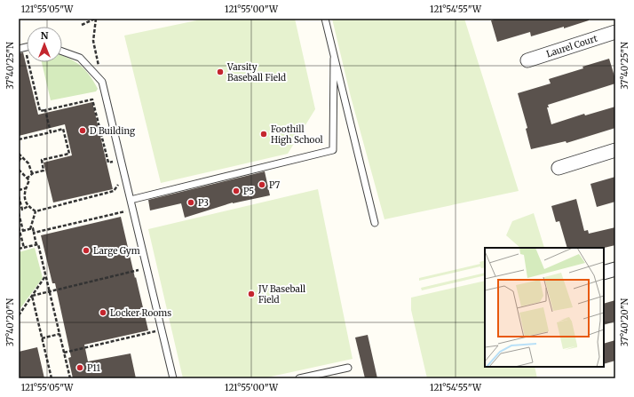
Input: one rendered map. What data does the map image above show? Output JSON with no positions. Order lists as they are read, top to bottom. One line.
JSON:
{"streets":{"street":["Laurel Court"]},"places":["Varsity Baseball Field","D Building","Foothill High School","P7","P5","P3","Large Gym","JV Baseball Field","Locker Rooms","P11"],"north":"top","coordinates":["121°55'05\"W","121°55'00\"W","121°54'55\"W","37°40'25\"N","37°40'20\"N"]}
